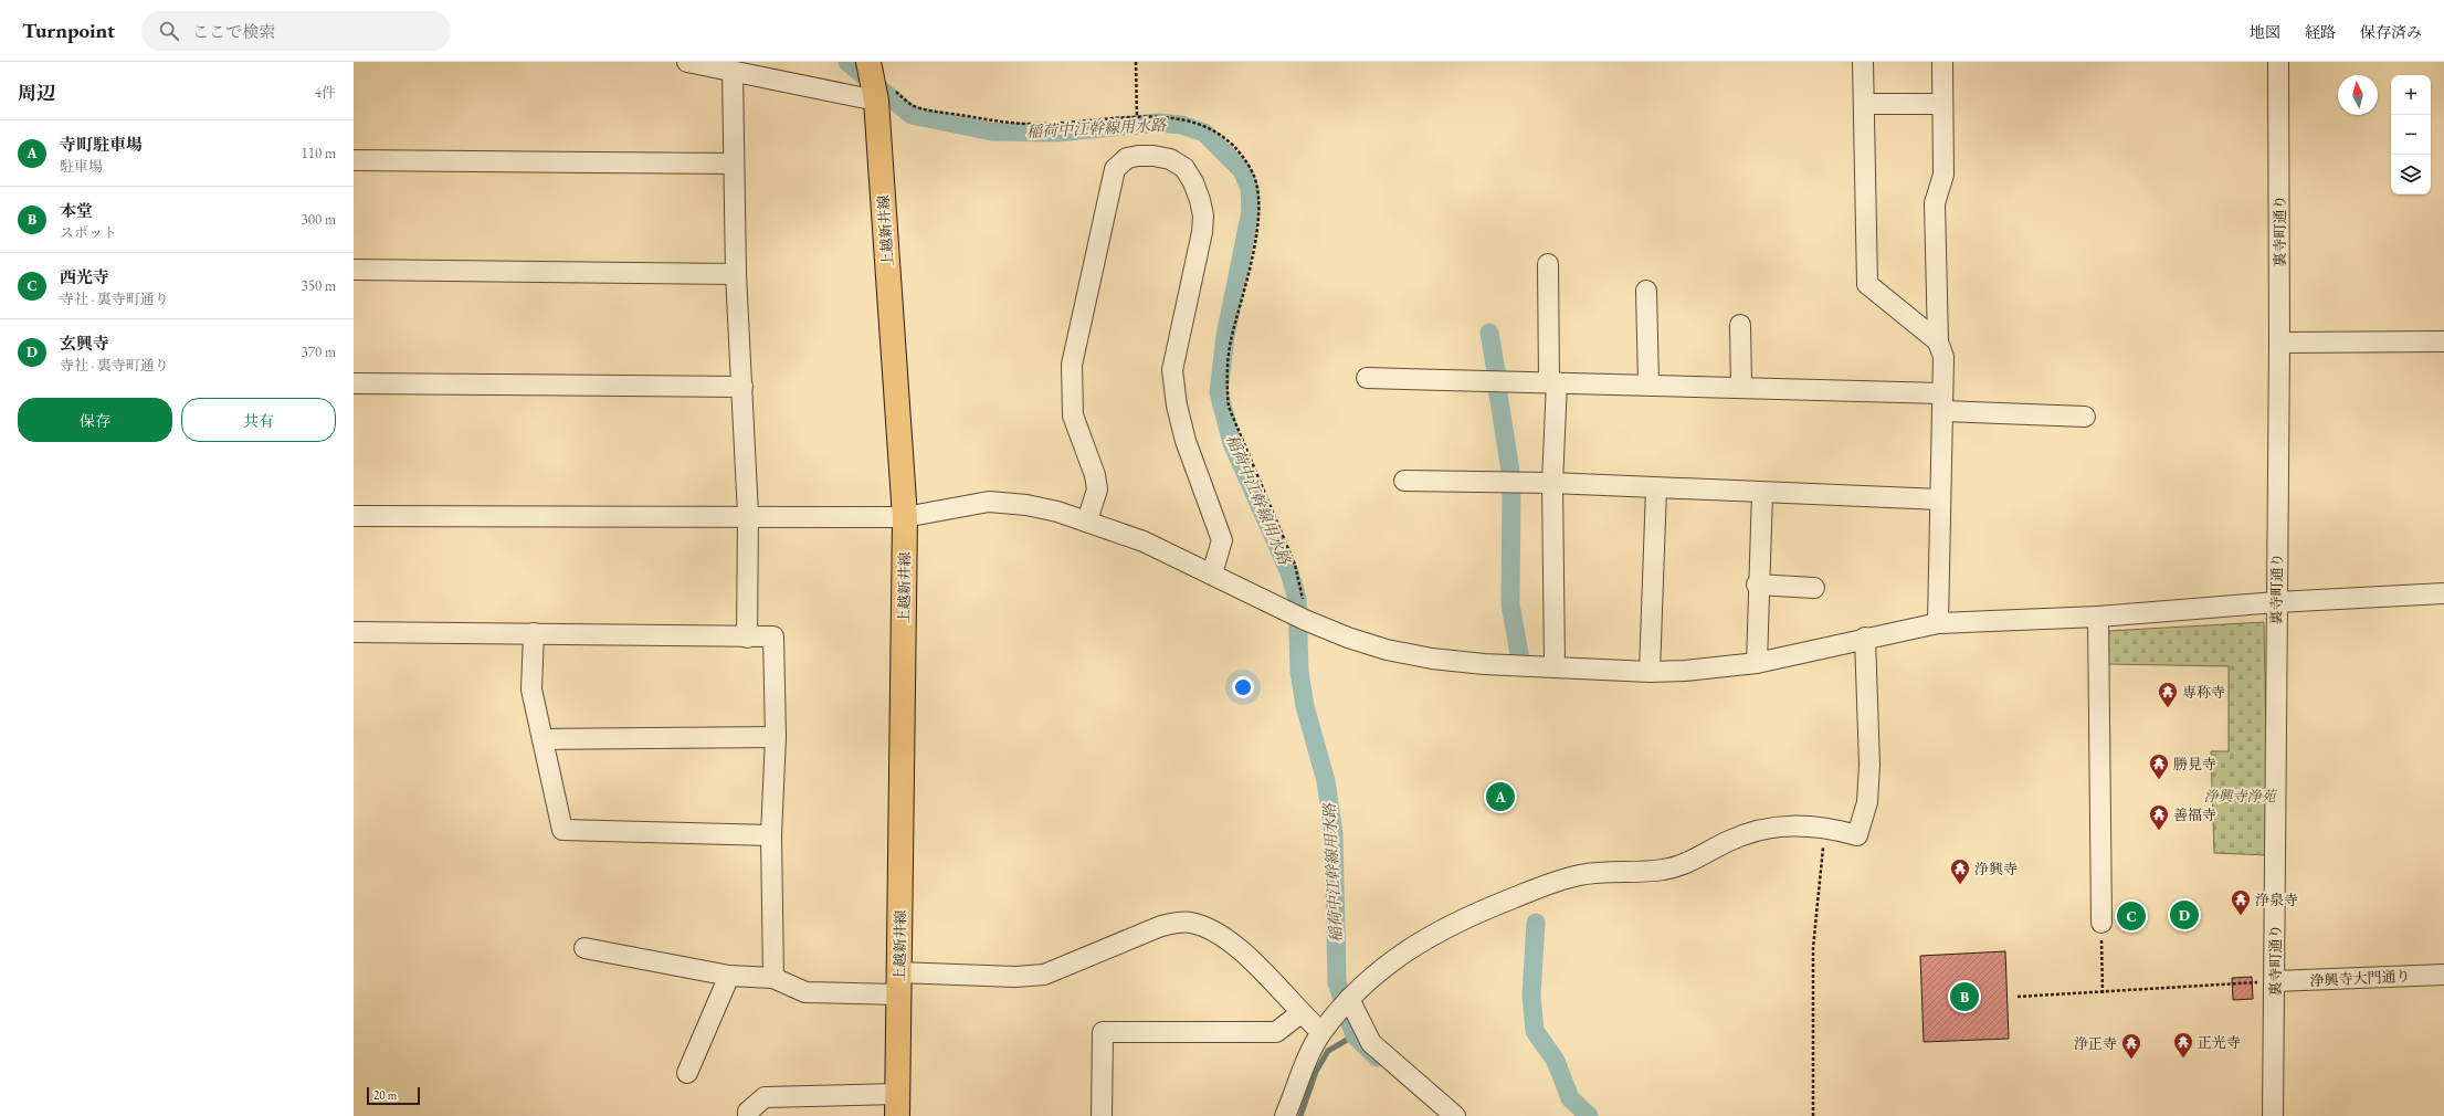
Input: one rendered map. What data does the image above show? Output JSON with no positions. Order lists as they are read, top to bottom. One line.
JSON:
{"streets":{"main road":["上越新井線"],"street":["裏寺町通り","浄興寺大門通り"]},"crossings":[["裏寺町通り","浄興寺大門通り"]],"water":["稲荷中江幹線用水路"],"parks":["浄興寺浄苑"],"places":{"temple":["専称寺","勝見寺","善福寺","浄興寺","浄泉寺","正光寺","浄正寺"]},"scale_bar":"20 m","north":"top","page":{"header":"Turnpoint","search":"ここで検索","nav":["地図","経路","保存済み"],"heading":["周辺","4件"],"map_buttons":["+","−"],"list":[{"mark":"A","name":"寺町駐車場","note":"駐車場","value":"110 m"},{"mark":"B","name":"本堂","note":"スポット","value":"300 m"},{"mark":"C","name":"西光寺","note":"寺社 · 裏寺町通り","value":"350 m"},{"mark":"D","name":"玄興寺","note":"寺社 · 裏寺町通り","value":"370 m"}],"buttons":["保存","共有"],"pins":["A","D","C","B"],"scale":"20 m"}}
